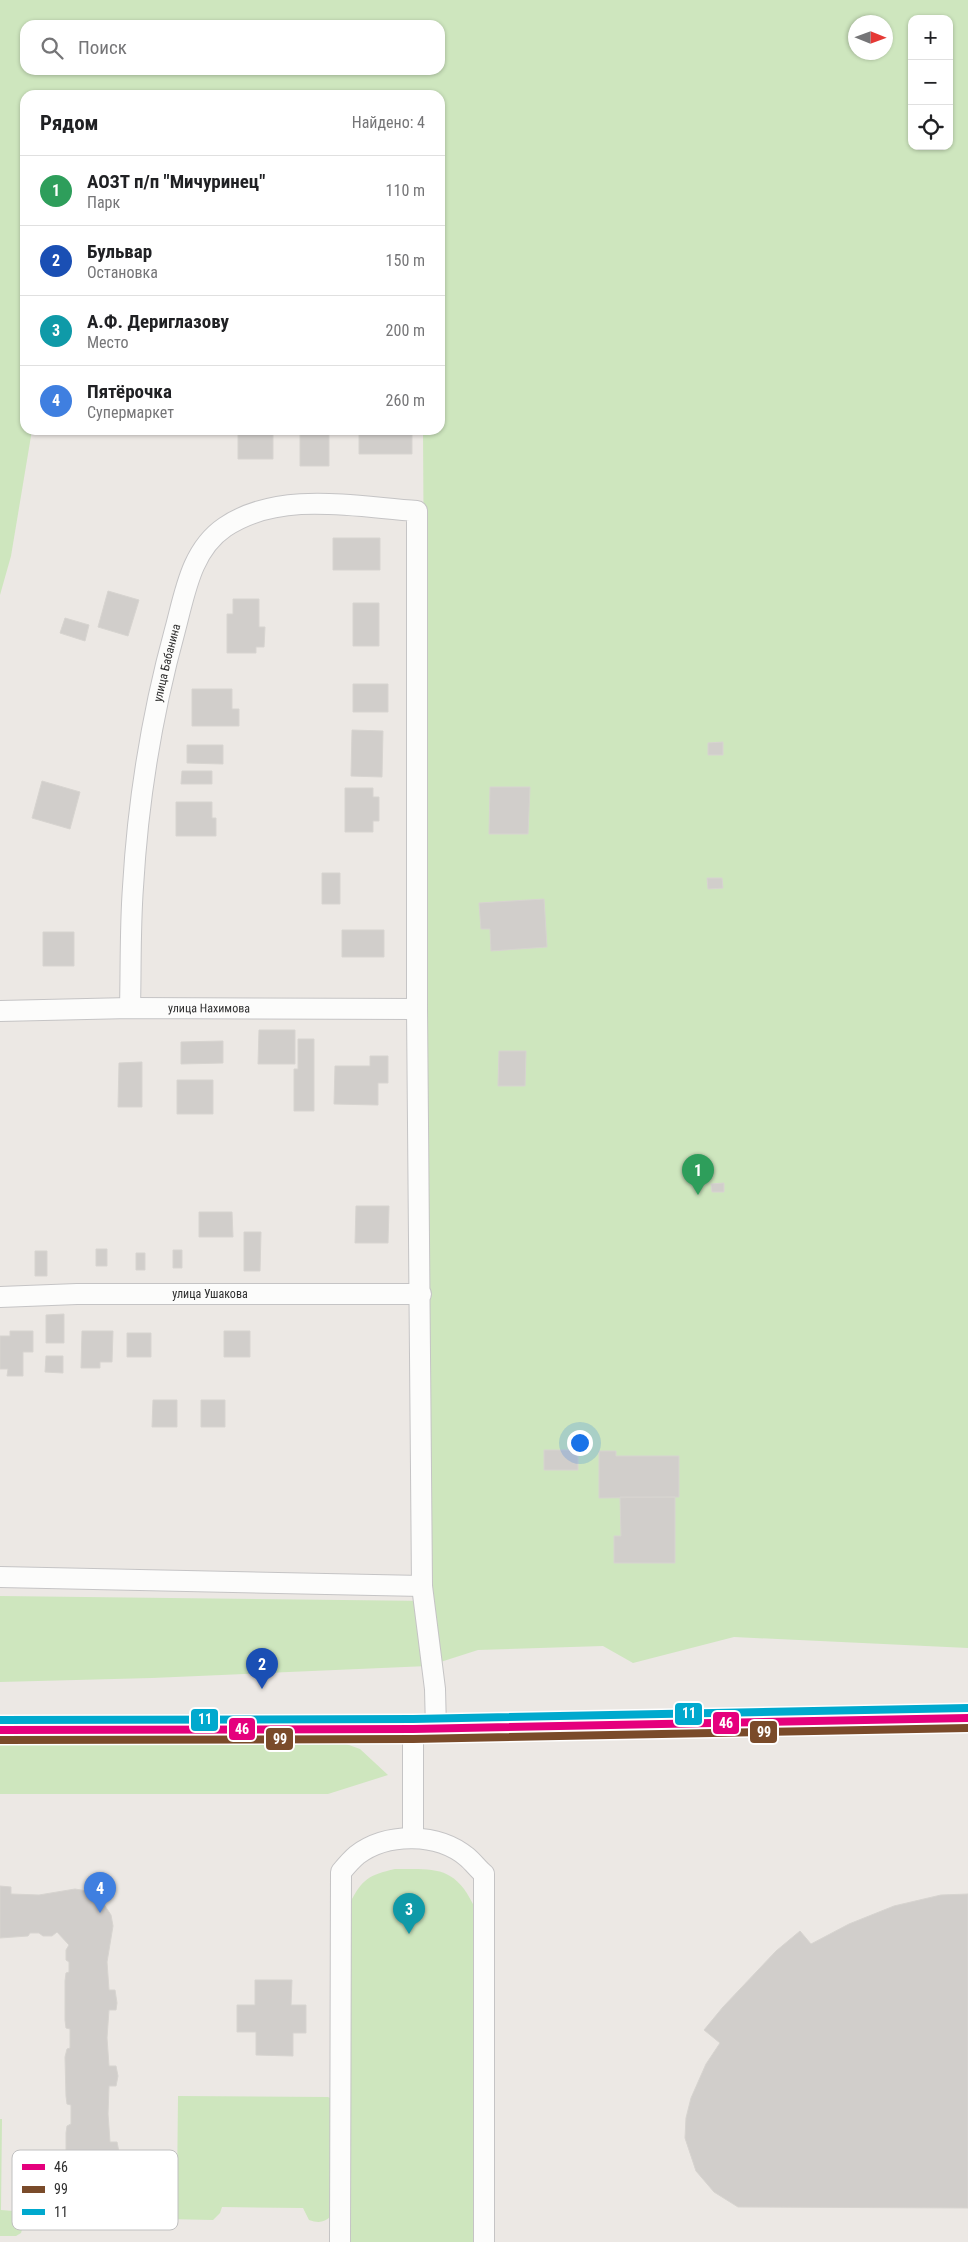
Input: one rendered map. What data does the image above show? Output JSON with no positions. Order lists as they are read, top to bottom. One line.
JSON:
{"streets":{"street":["улица Бабанина","улица Нахимова","улица Ушакова"]},"crossings":[["улица Бабанина","улица Нахимова"]],"lines":["transit line 11","transit line 46","transit line 99"],"legend":["46","99","11"],"north":"right","page":{"map_buttons":["+","−"],"search":"Поиск","heading":["Рядом","Найдено: 4"],"list":[{"mark":"1","name":"АОЗТ п/п \"Мичуринец\"","note":"Парк","value":"110 m"},{"mark":"2","name":"Бульвар","note":"Остановка","value":"150 m"},{"mark":"3","name":"А.Ф. Дериглазову","note":"Место","value":"200 m"},{"mark":"4","name":"Пятёрочка","note":"Супермаркет","value":"260 m"}],"pins":["1","2","4","3"]}}
